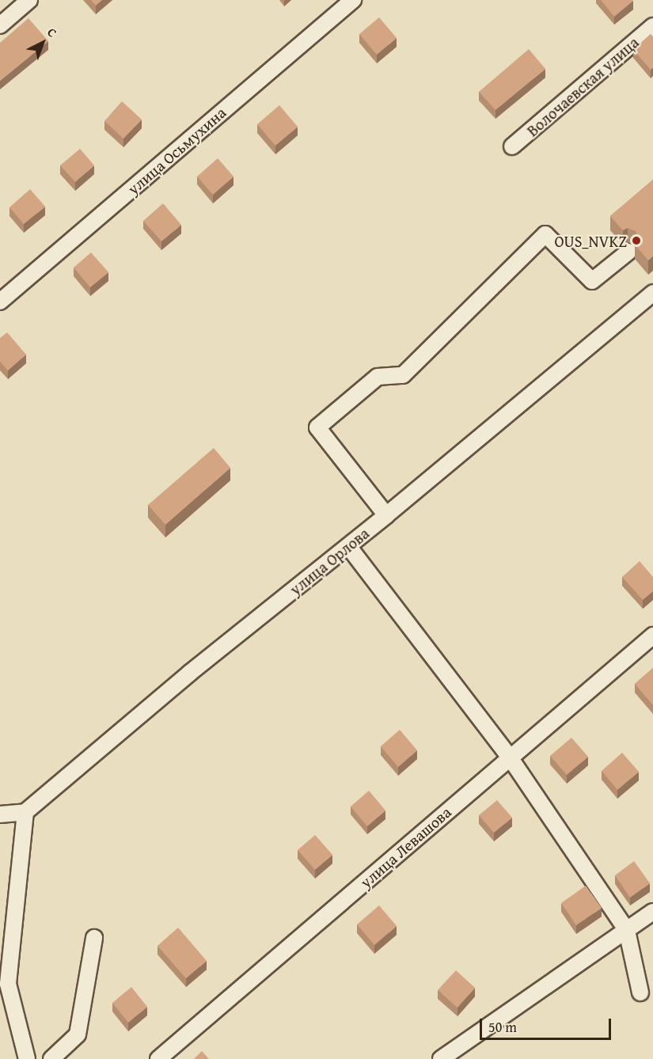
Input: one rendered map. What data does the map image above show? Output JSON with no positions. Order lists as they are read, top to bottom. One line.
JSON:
{"streets":{"street":["Волочаевская улица","улица Осьмухина","улица Орлова","улица Левашова"]},"places":["OUS_NVKZ"],"scale_bar":"50 m","north":"top right"}
